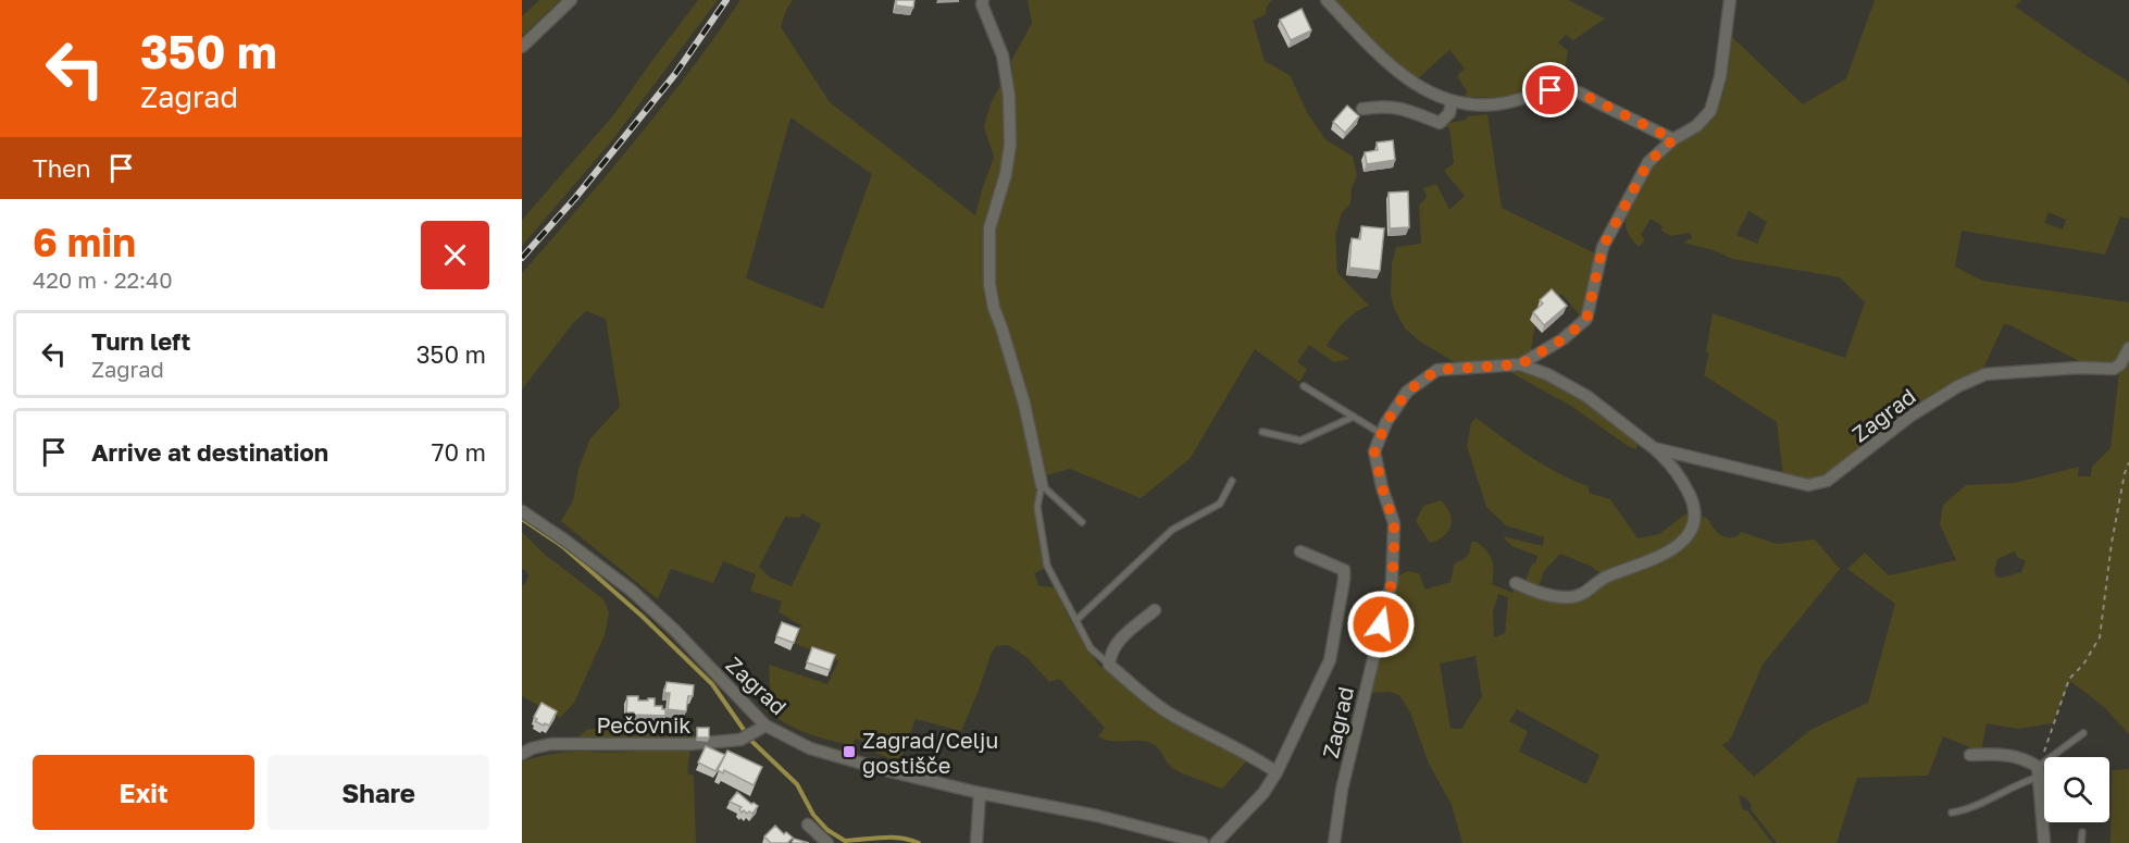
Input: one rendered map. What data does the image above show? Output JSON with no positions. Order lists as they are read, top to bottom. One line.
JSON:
{"streets":{"street":["Zagrad","Pečovnik"]},"crossings":[["Zagrad","Pečovnik"]],"places":{"transit":["Zagrad/Celju gostišče"]},"page":{"turn":["350 m","Zagrad"],"then":"Then","heading":["6 min","420 m · 22:40"],"list":[{"name":"Turn left","note":"Zagrad","value":"350 m"},{"name":"Arrive at destination","value":"70 m"}],"buttons":["Exit","Share"]}}
